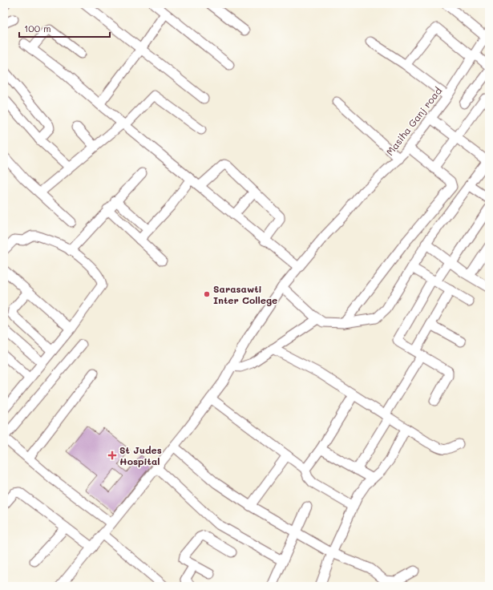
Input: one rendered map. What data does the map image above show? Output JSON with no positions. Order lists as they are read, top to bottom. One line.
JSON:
{"streets":{"street":["Masiha Ganj road"]},"places":{"other":["Sarasawti Inter College"],"health":["St Judes Hospital"]},"scale_bar":"100 m"}
